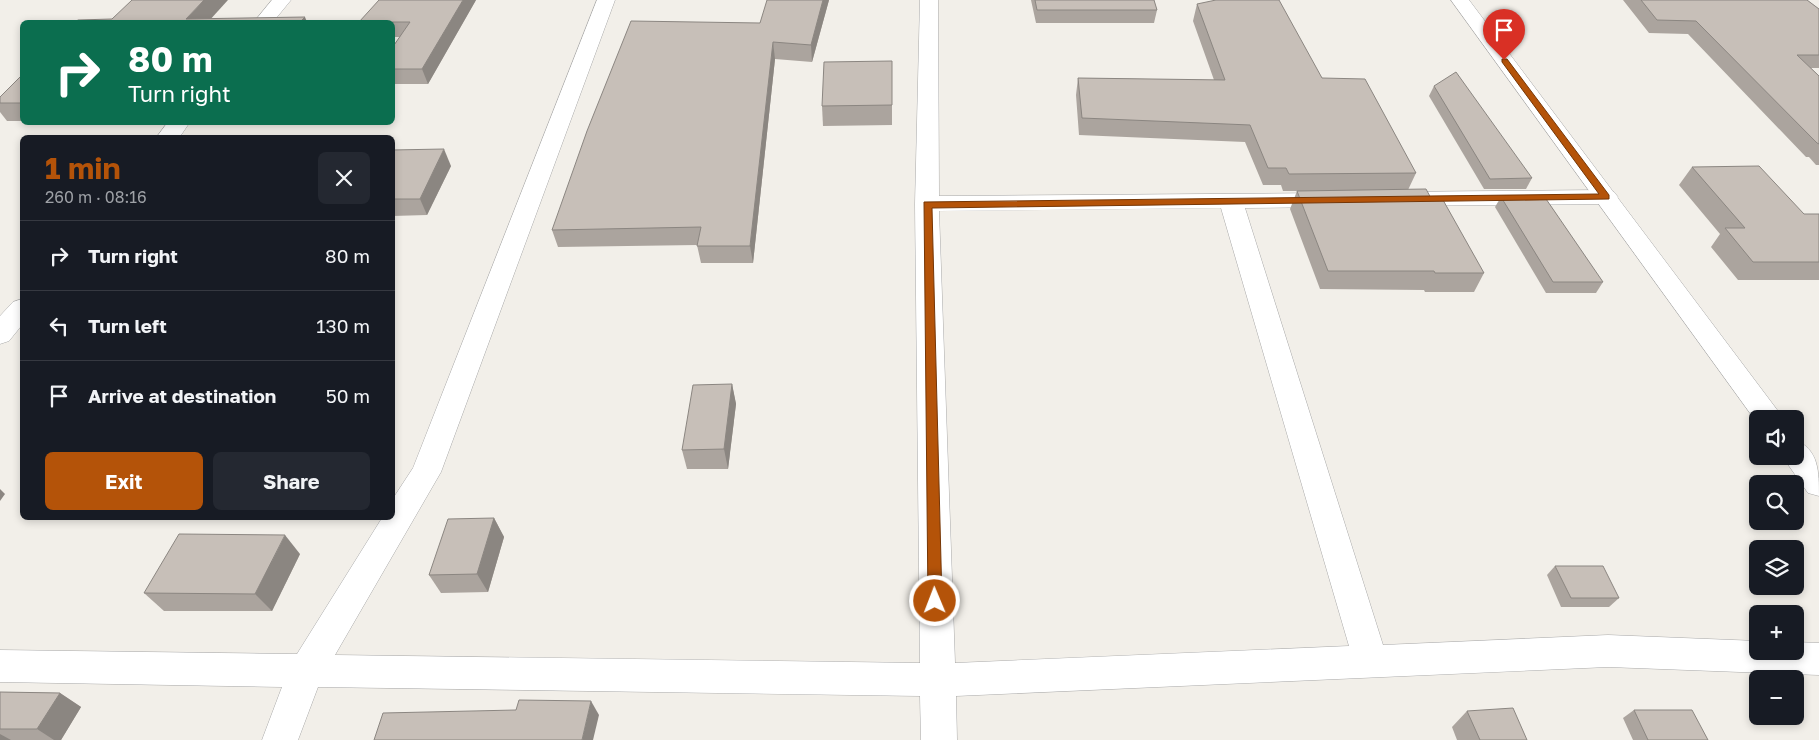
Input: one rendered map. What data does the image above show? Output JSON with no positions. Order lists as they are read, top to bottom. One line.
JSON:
{"page":{"turn":["80 m","Turn right"],"heading":["1 min","260 m · 08:16"],"list":[{"name":"Turn right","value":"80 m"},{"name":"Turn left","value":"130 m"},{"name":"Arrive at destination","value":"50 m"}],"map_buttons":["+","−"],"buttons":["Exit","Share"]}}
